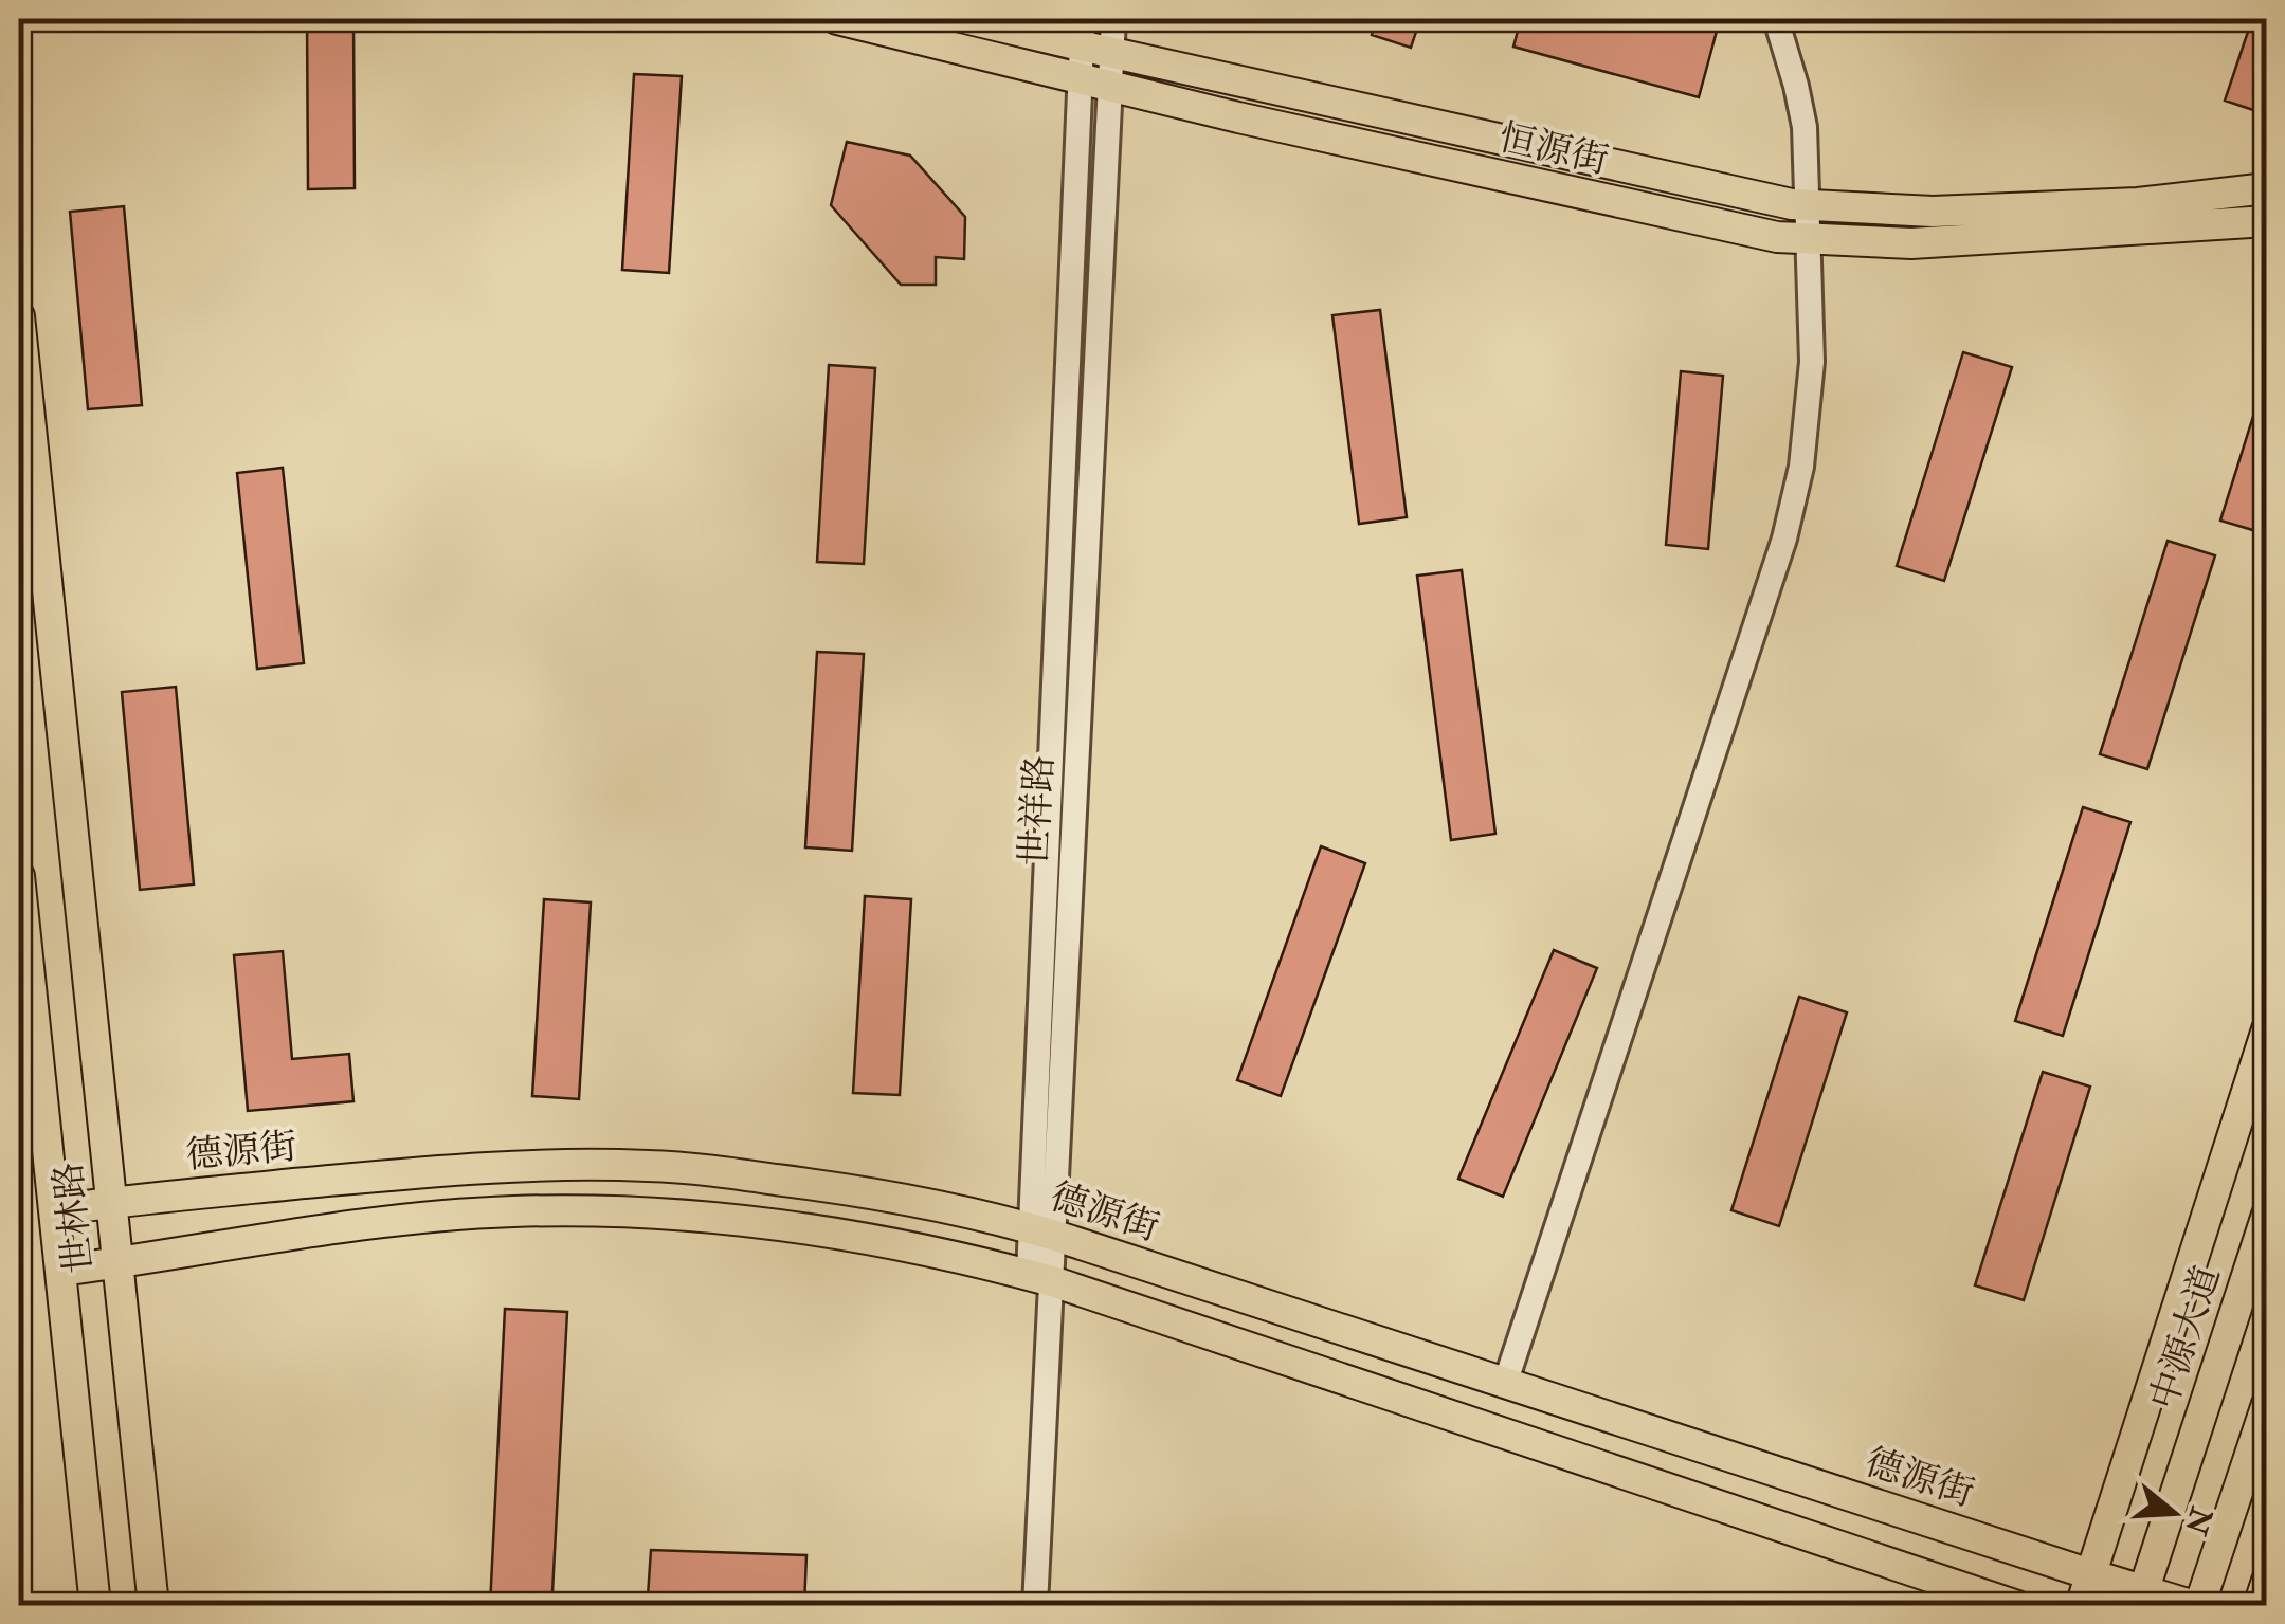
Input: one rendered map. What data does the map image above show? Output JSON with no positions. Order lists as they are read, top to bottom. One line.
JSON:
{"streets":{"main road":["恒源街","德源街","世林路","中源大道"],"street":["世祥路"]},"crossings":[["恒源街","世祥路"],["世祥路","德源街"],["德源街","世林路"],["德源街","中源大道"]],"north":"right"}
